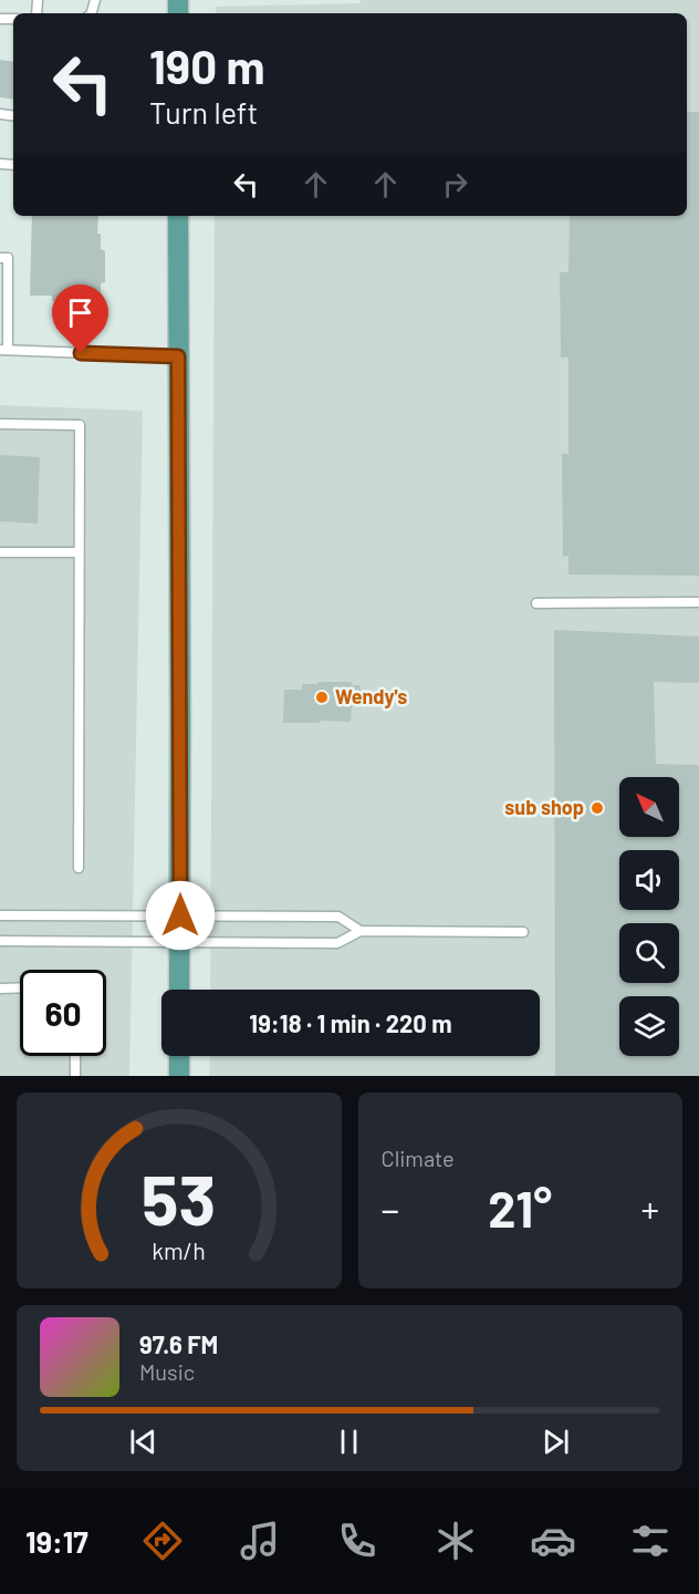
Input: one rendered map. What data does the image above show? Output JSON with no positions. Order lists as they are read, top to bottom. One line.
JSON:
{"places":["Wendy's","sub shop"],"north":"top left","page":{"turn":["190 m","Turn left"],"limit":"60","trip":"19:18 · 1 min · 220 m","tile":"Climate","heat":["−","21°","+"],"song":["97.6 FM","Music"],"tabs":"19:17","gauge":["53","km/h"]}}
